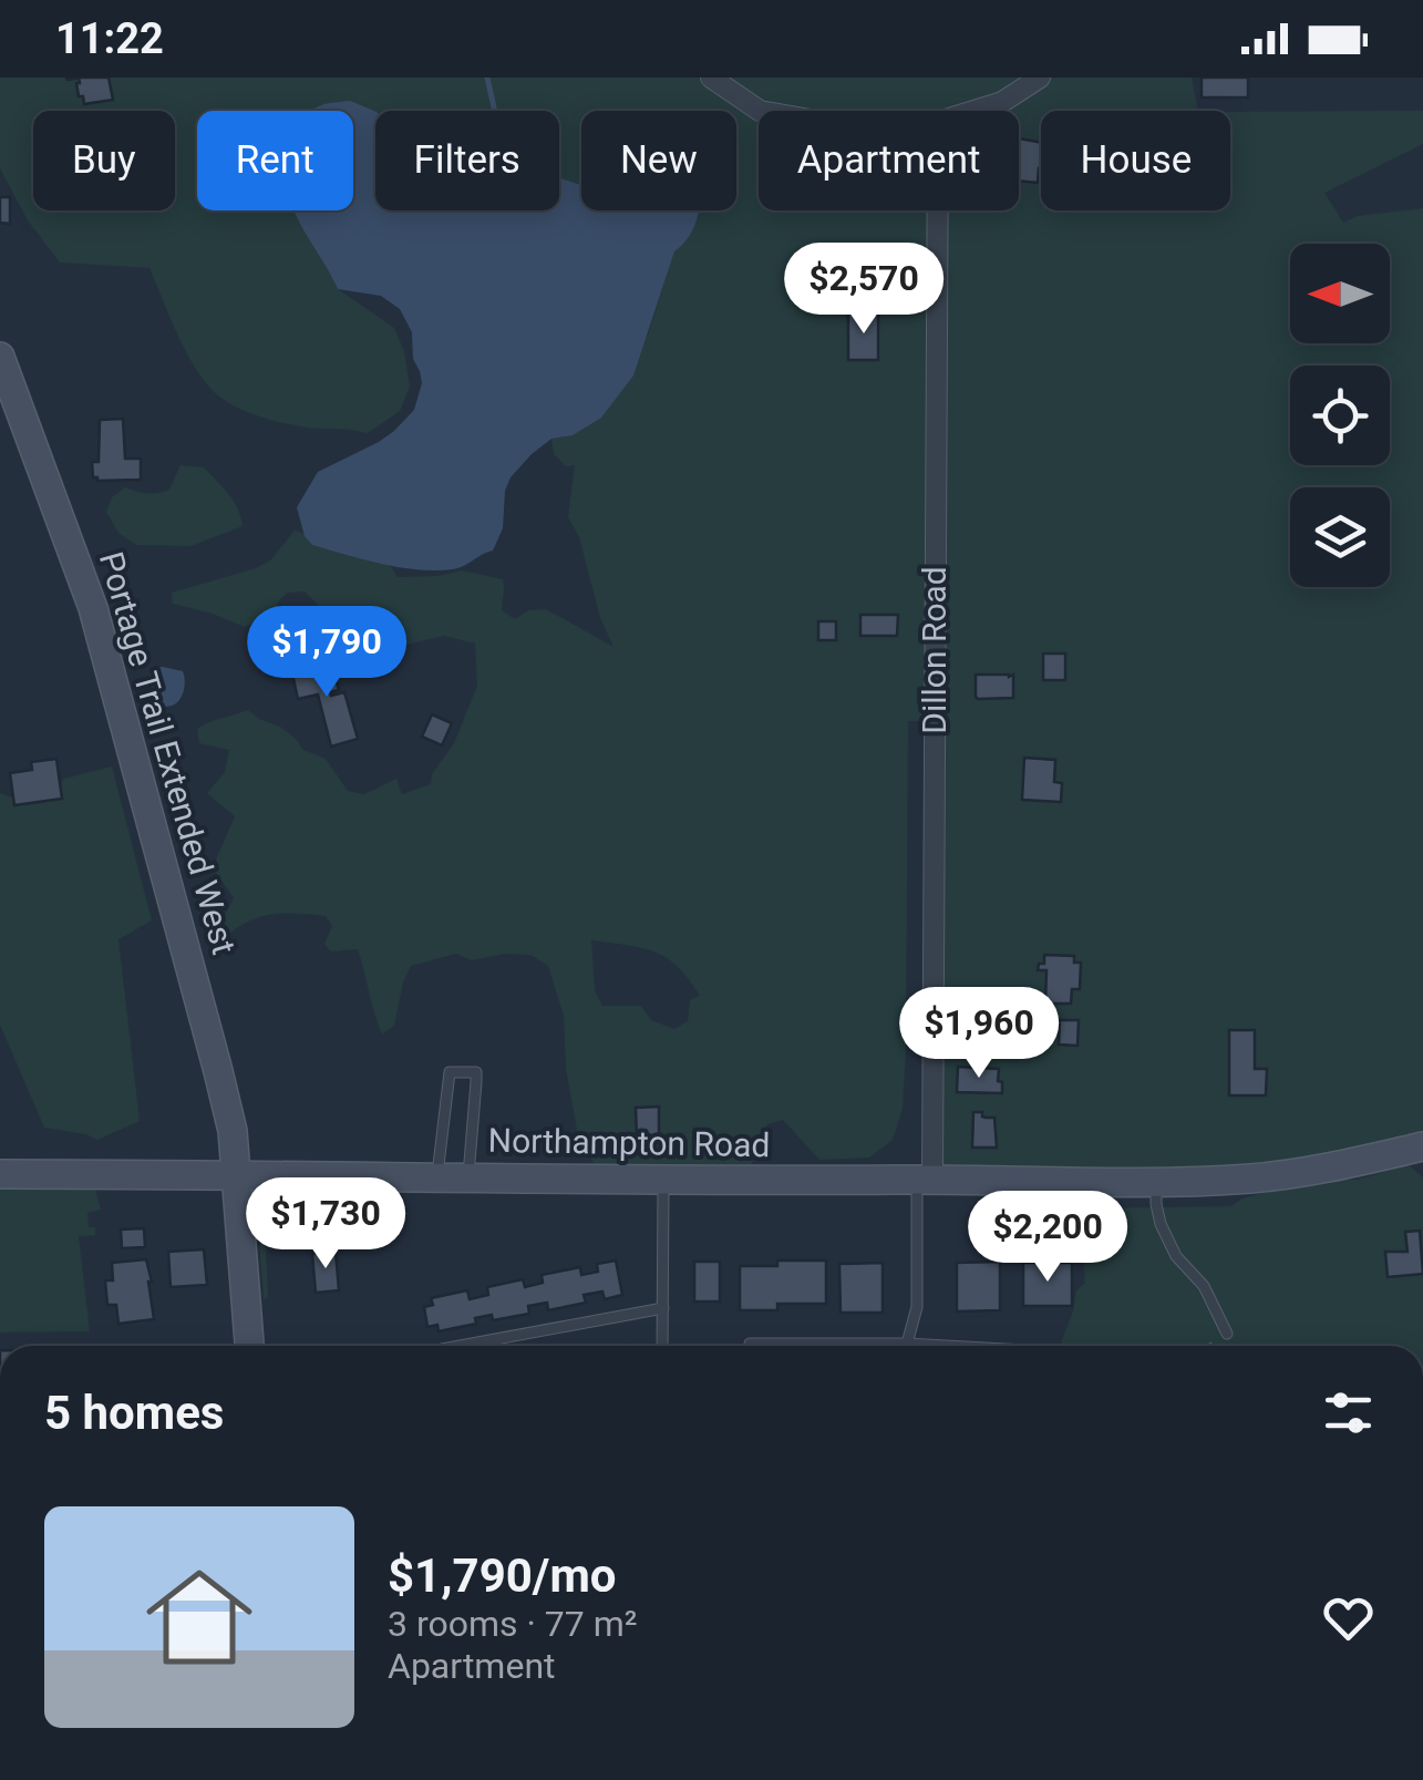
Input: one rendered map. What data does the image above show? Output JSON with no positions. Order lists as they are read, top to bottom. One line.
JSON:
{"streets":{"street":["Dillon Road","Portage Trail Extended West","Northampton Road"]},"crossings":[["Dillon Road","Northampton Road"],["Portage Trail Extended West","Northampton Road"]],"north":"left","page":{"status":"11:22","chip":["Buy","Rent","Filters","New","Apartment","House"],"price":["$2,570","$1,790","$1,960","$1,730","$2,200"],"heading":"5 homes","list":[{"name":"$1,790/mo","note":"3 rooms · 77 m² · Apartment"}]}}
